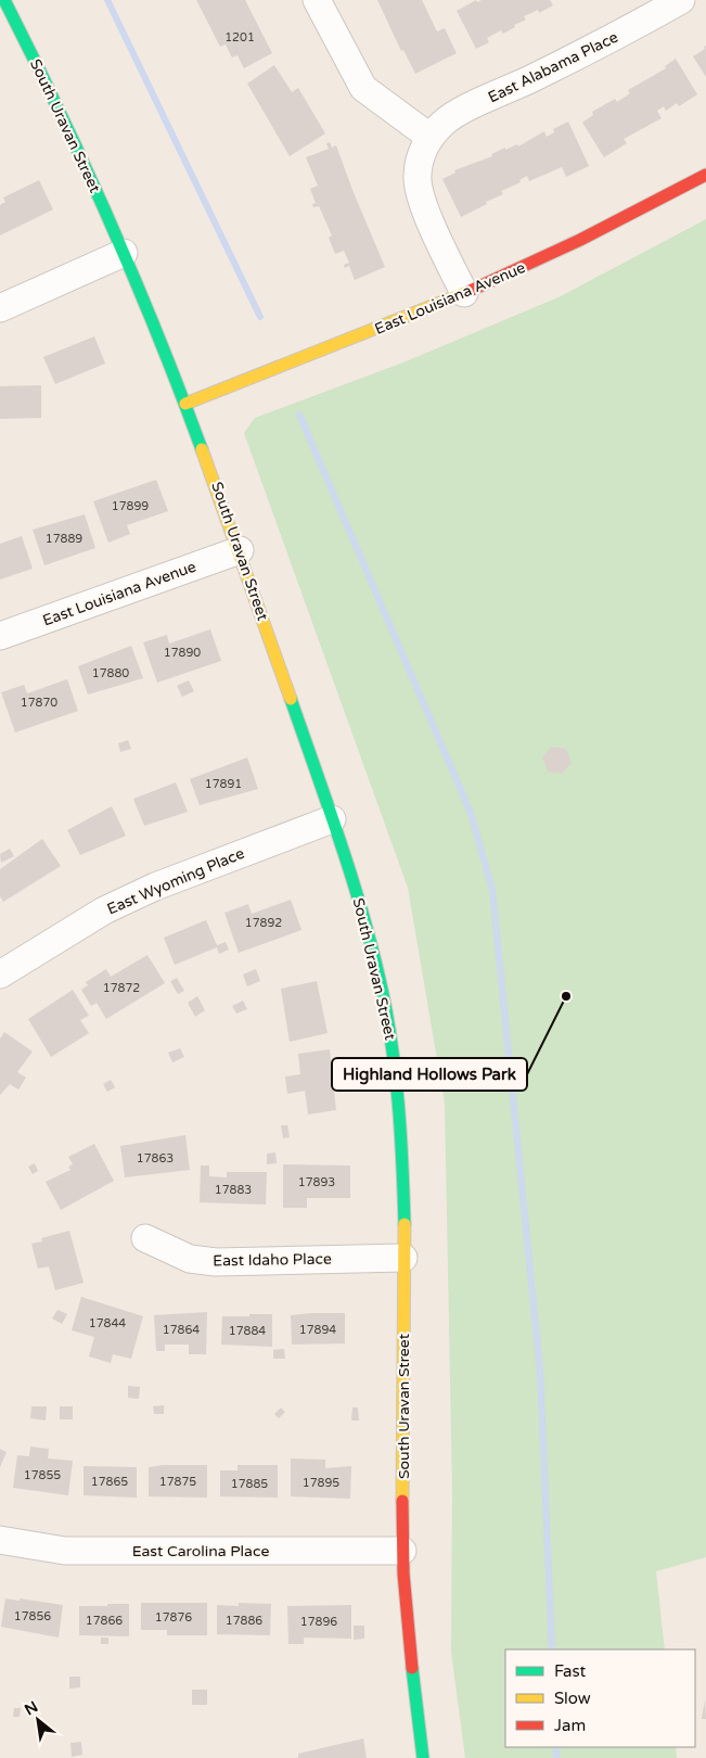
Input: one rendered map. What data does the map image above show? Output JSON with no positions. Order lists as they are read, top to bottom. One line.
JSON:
{"streets":{"street":["East Alabama Place","South Uravan Street","East Louisiana Avenue","East Wyoming Place","East Idaho Place","East Carolina Place"]},"crossings":[["South Uravan Street","East Louisiana Avenue"],["South Uravan Street","East Wyoming Place"],["South Uravan Street","East Idaho Place"],["South Uravan Street","East Carolina Place"]],"places":["Highland Hollows Park"],"house_numbers":["1201","17899","17889","17890","17880","17870","17891","17892","17872","17863","17893","17883","17844","17864","17894","17884","17855","17865","17875","17895","17885","17856","17876","17866","17886","17896"],"legend":["Fast","Slow","Jam"],"north":"top left"}
